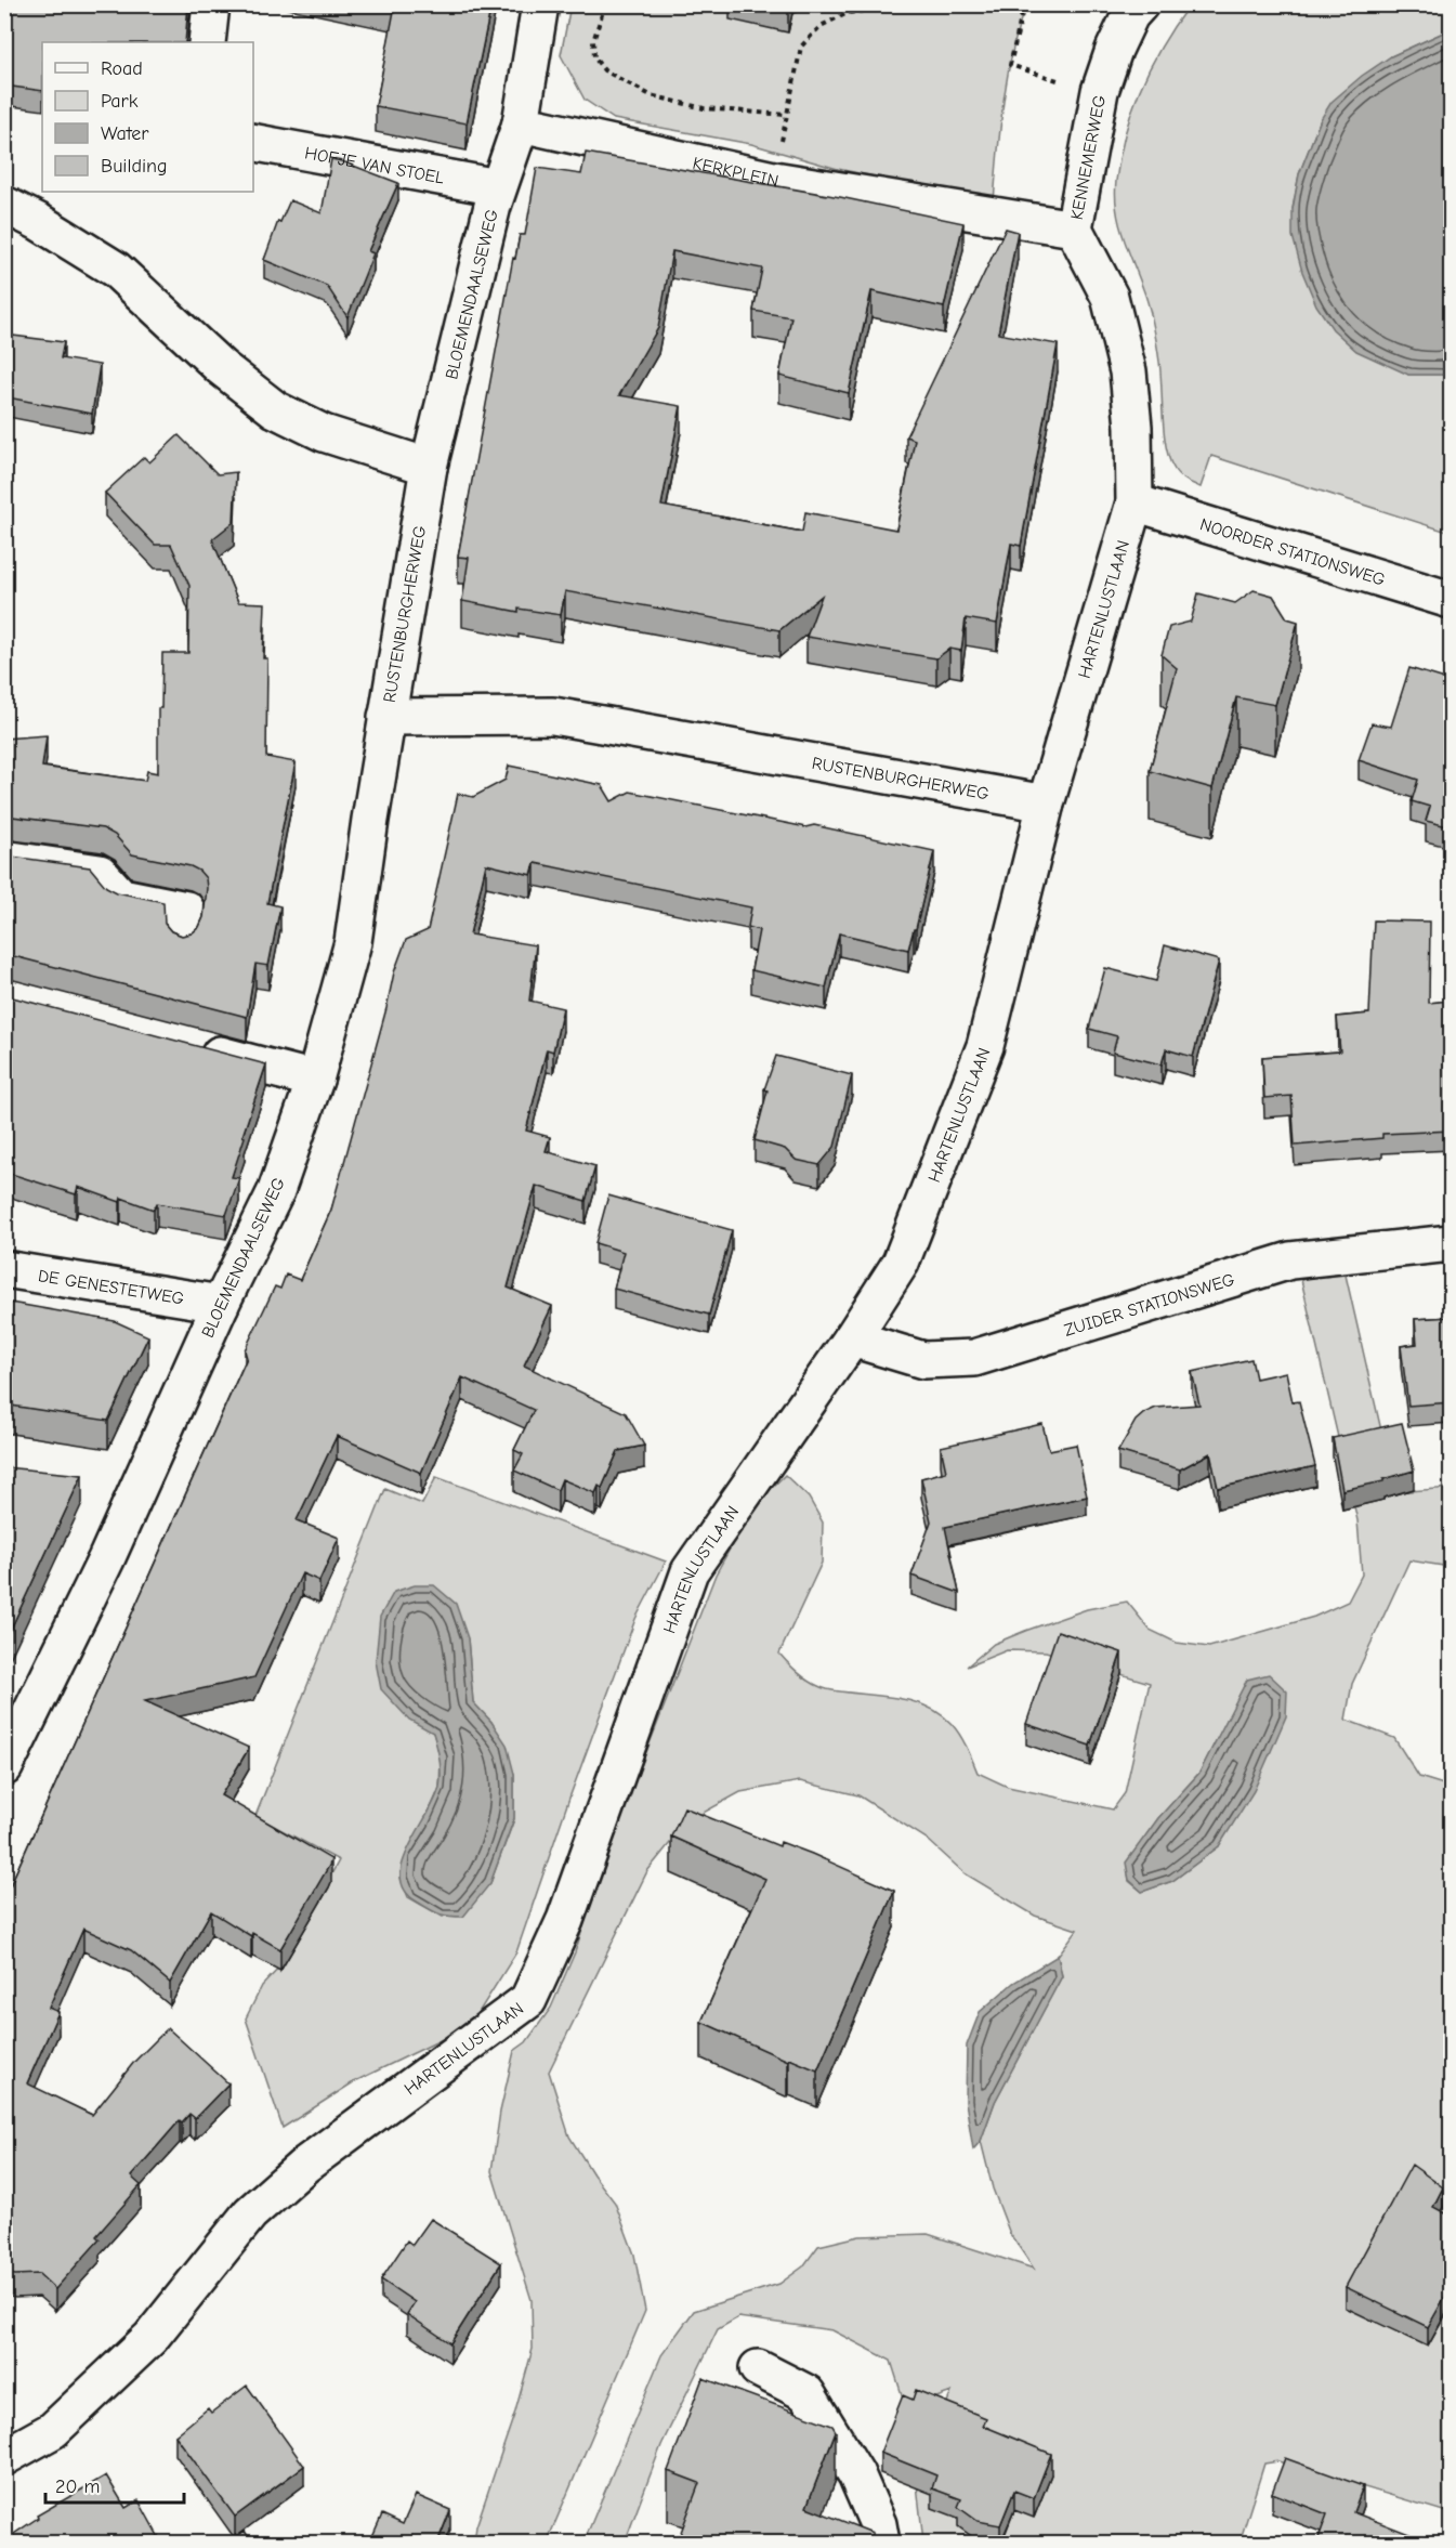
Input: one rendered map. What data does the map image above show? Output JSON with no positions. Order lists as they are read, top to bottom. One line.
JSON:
{"streets":{"street":["KENNEMERWEG","HOFJE VAN STOEL","KERKPLEIN","BLOEMENDAALSEWEG","NOORDER STATIONSWEG","HARTENLUSTLAAN","RUSTENBURGHERWEG","DE GENESTETWEG","ZUIDER STATIONSWEG"]},"crossings":[["KENNEMERWEG","KERKPLEIN"],["KENNEMERWEG","NOORDER STATIONSWEG"],["KENNEMERWEG","HARTENLUSTLAAN"],["HOFJE VAN STOEL","BLOEMENDAALSEWEG"],["KERKPLEIN","BLOEMENDAALSEWEG"],["BLOEMENDAALSEWEG","RUSTENBURGHERWEG"],["BLOEMENDAALSEWEG","DE GENESTETWEG"],["NOORDER STATIONSWEG","HARTENLUSTLAAN"],["HARTENLUSTLAAN","RUSTENBURGHERWEG"],["HARTENLUSTLAAN","ZUIDER STATIONSWEG"]],"legend":["Road","Park","Water","Building"],"scale_bar":"20 m"}
